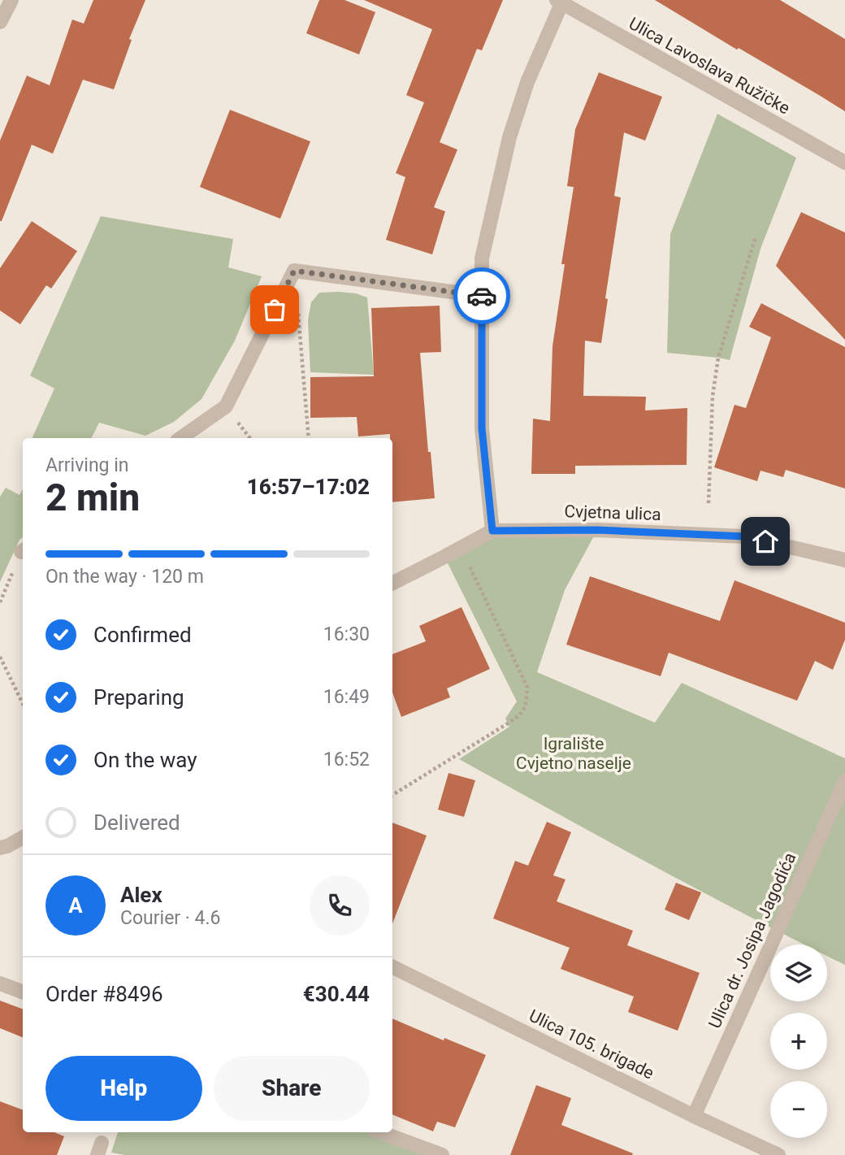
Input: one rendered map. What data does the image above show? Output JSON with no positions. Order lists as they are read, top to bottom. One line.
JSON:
{"streets":{"street":["Ulica Lavoslava Ružičke","Cvjetna ulica","Ulica dr. Josipa Jagodića","Ulica 105. brigade"]},"crossings":[["Ulica dr. Josipa Jagodića","Ulica 105. brigade"]],"parks":["Igralište Cvjetno naselje"],"page":{"heading":["2 min","Arriving in","16:57–17:02"],"panel":["Alex","Courier · 4.6","Order #8496","€30.44"],"bar":"On the way · 120 m","list":[["Confirmed","16:30"],["Preparing","16:49"],["On the way","16:52"],"Delivered"],"round":"A","map_buttons":["+","−"],"buttons":["Help","Share"]}}
